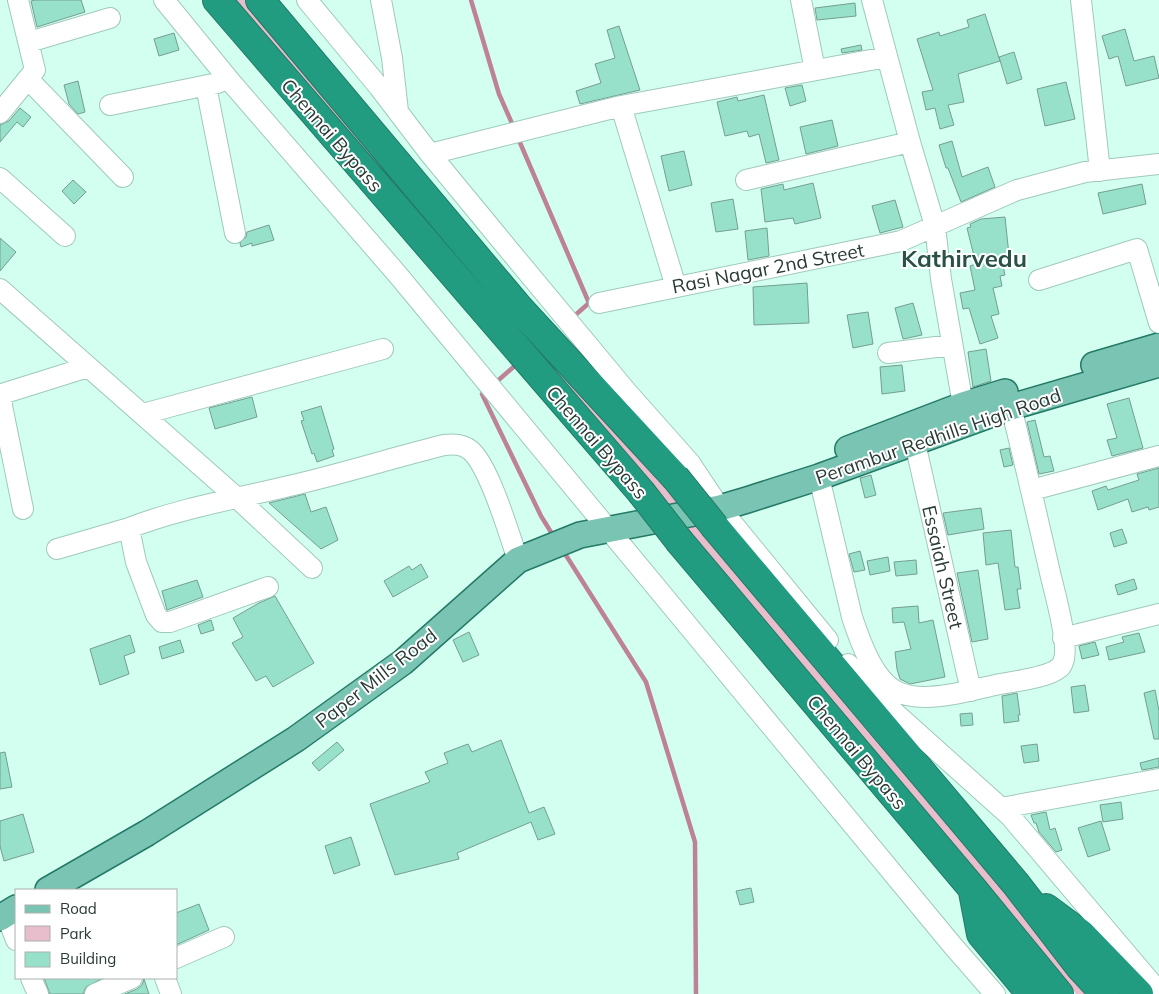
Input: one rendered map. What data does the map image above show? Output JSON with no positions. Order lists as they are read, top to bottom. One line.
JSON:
{"streets":{"highway":["Chennai Bypass"],"main road":["Perambur Redhills High Road","Paper Mills Road"],"street":["Rasi Nagar 2nd Street","Essaiah Street"]},"crossings":[["Perambur Redhills High Road","Essaiah Street"]],"districts":["Kathirvedu"],"legend":["Road","Park","Building"]}
